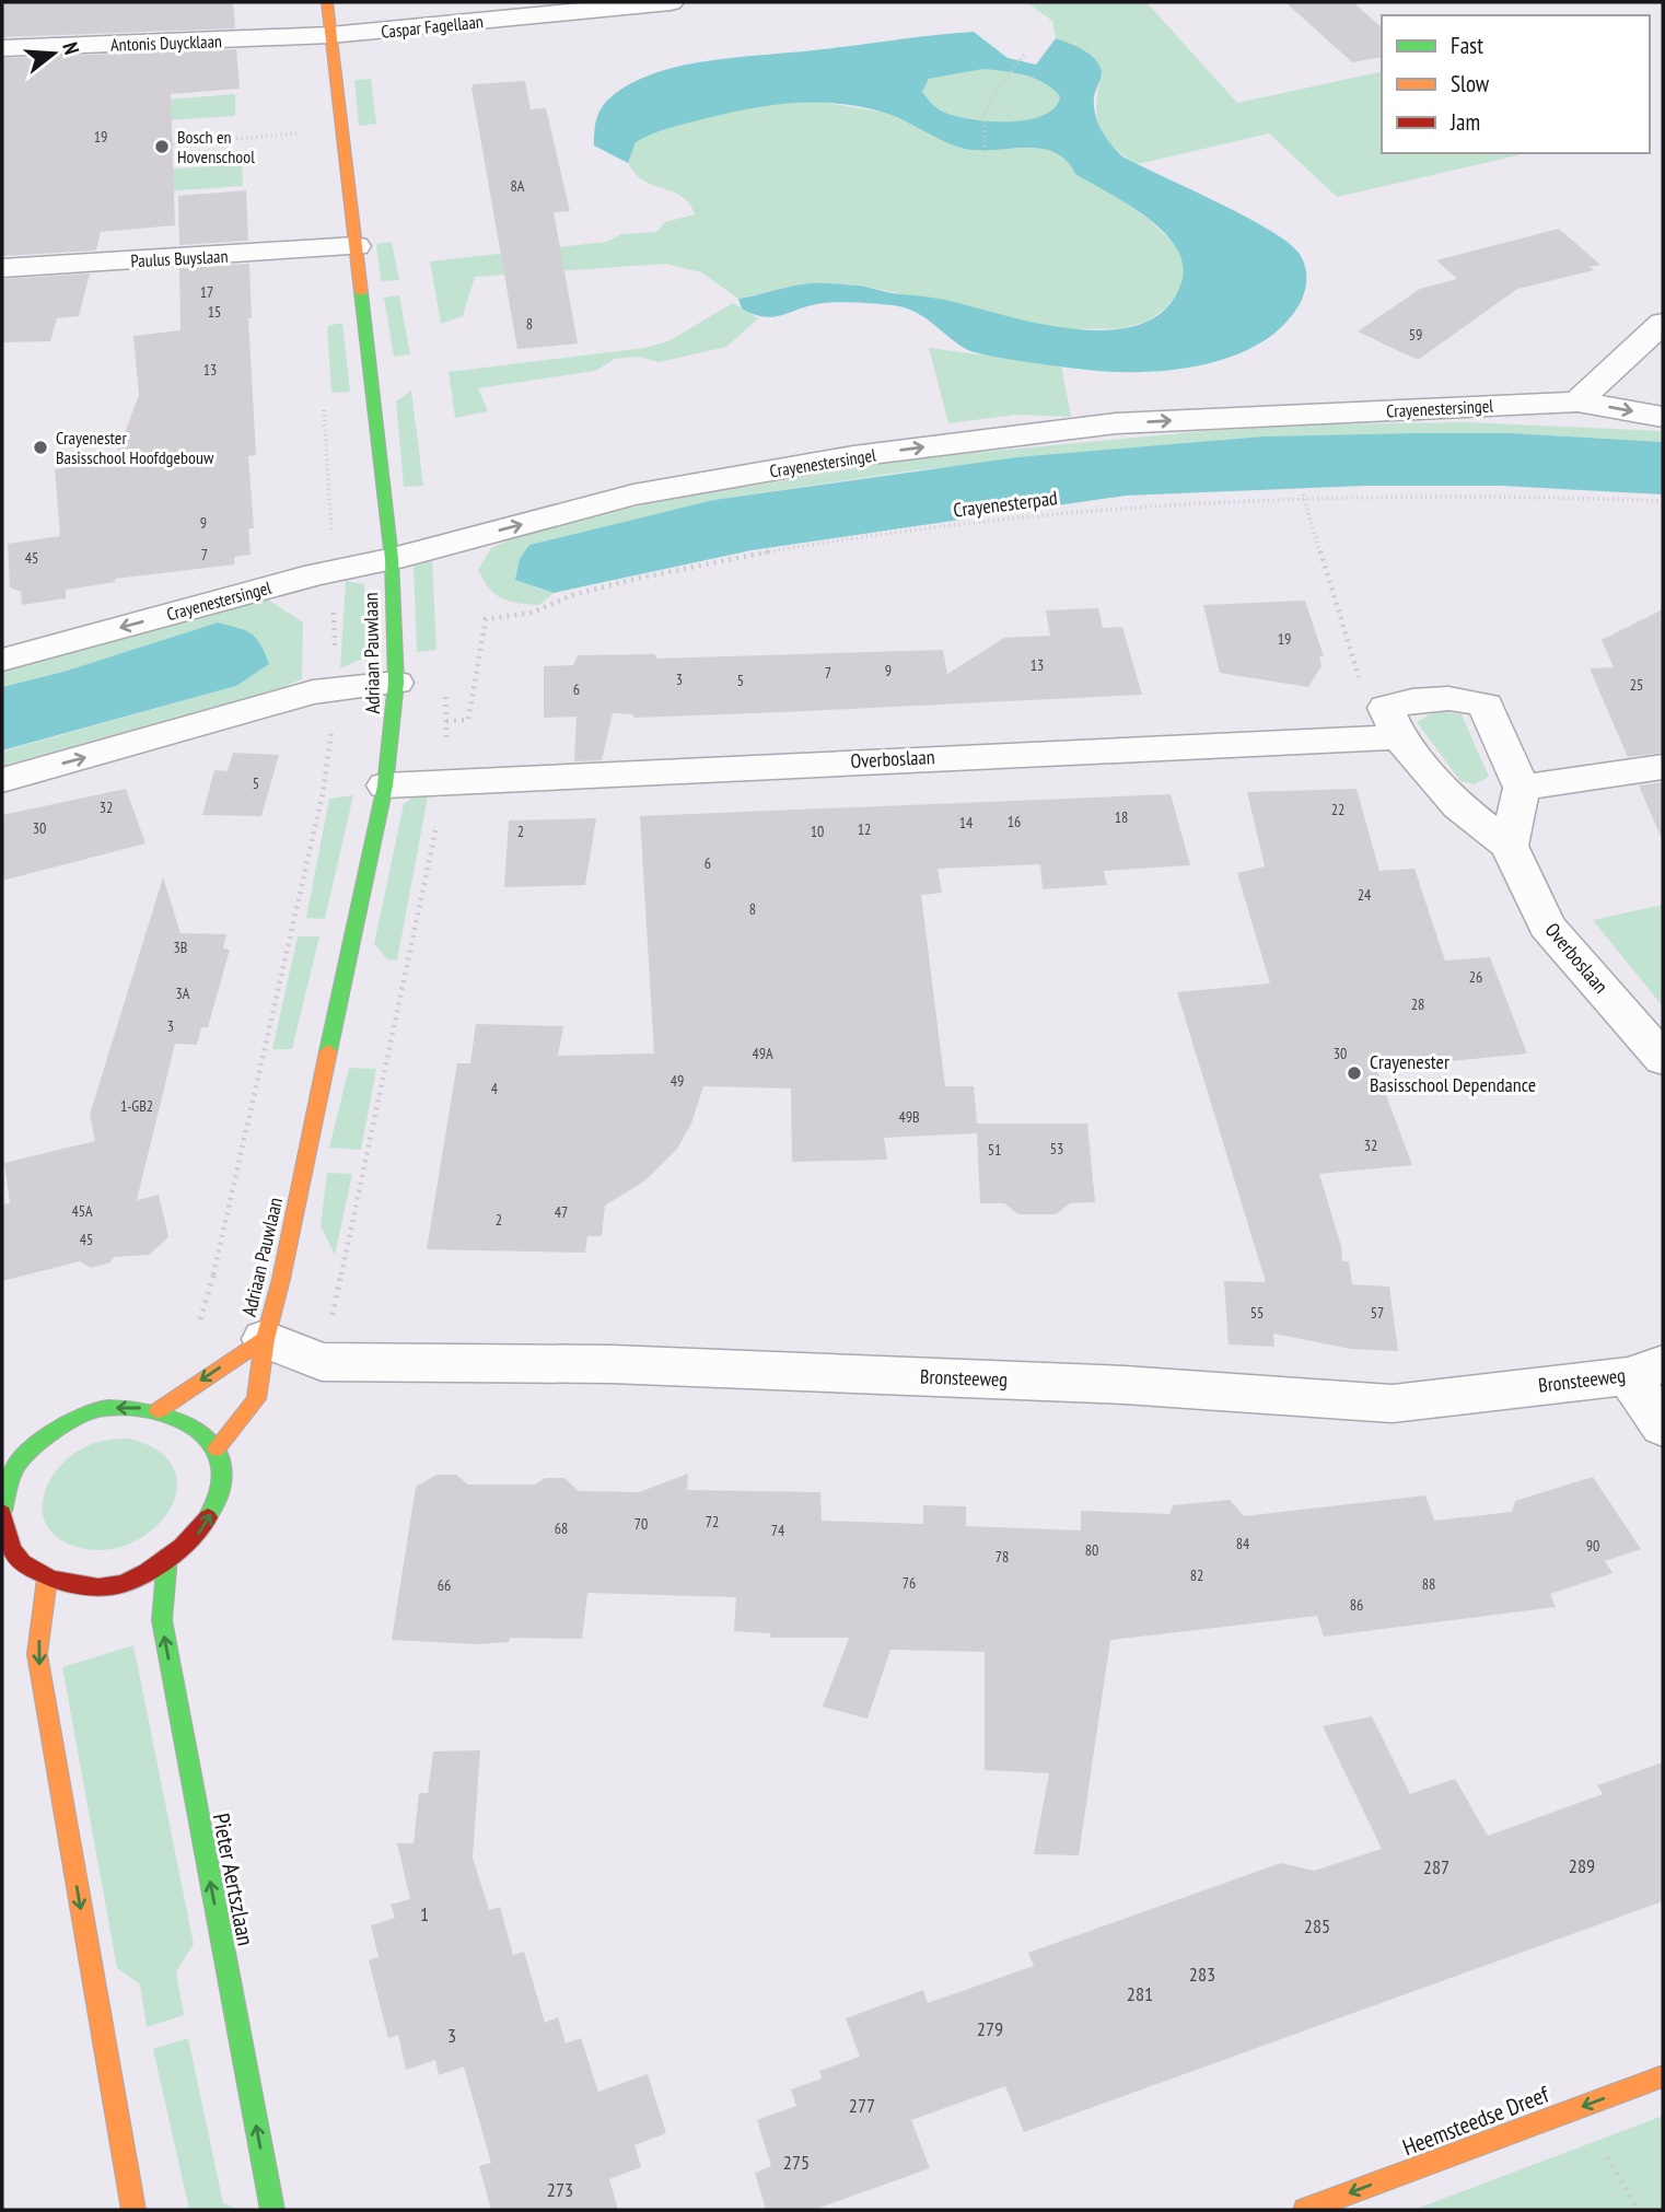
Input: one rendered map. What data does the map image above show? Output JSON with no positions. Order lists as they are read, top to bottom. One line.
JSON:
{"streets":{"street":["Caspar Fagellaan","Antonis Duycklaan","Paulus Buyslaan","Crayenestersingel","Adriaan Pauwlaan","Overboslaan","Bronsteeweg","Pieter Aertszlaan","Heemsteedse Dreef"],"path":["Crayenesterpad"]},"crossings":[["Caspar Fagellaan","Antonis Duycklaan"],["Caspar Fagellaan","Adriaan Pauwlaan"],["Antonis Duycklaan","Adriaan Pauwlaan"],["Paulus Buyslaan","Adriaan Pauwlaan"],["Crayenestersingel","Adriaan Pauwlaan"],["Adriaan Pauwlaan","Overboslaan"],["Adriaan Pauwlaan","Bronsteeweg"],["Adriaan Pauwlaan","Pieter Aertszlaan"]],"one_way":["Heemsteedse Dreef"],"places":["Bosch en Hovenschool","Crayenester Basisschool Hoofdgebouw","Crayenester Basisschool Dependance"],"house_numbers":["19","8A","17","15","8","59","13","9","7","45","19","13","9","7","3","5","25","6","5","32","22","18","16","14","30","12","2","10","6","24","8","3B","26","3A","28","3","49A","30","49","4","1-GB2","49B","32","53","51","45A","47","2","45","55","57","72","70","68","74","84","90","80","78","82","76","88","66","86","289","287","1","285","283","281","279","3","277","275","273"],"legend":["Fast","Slow","Jam"],"north":"right"}
